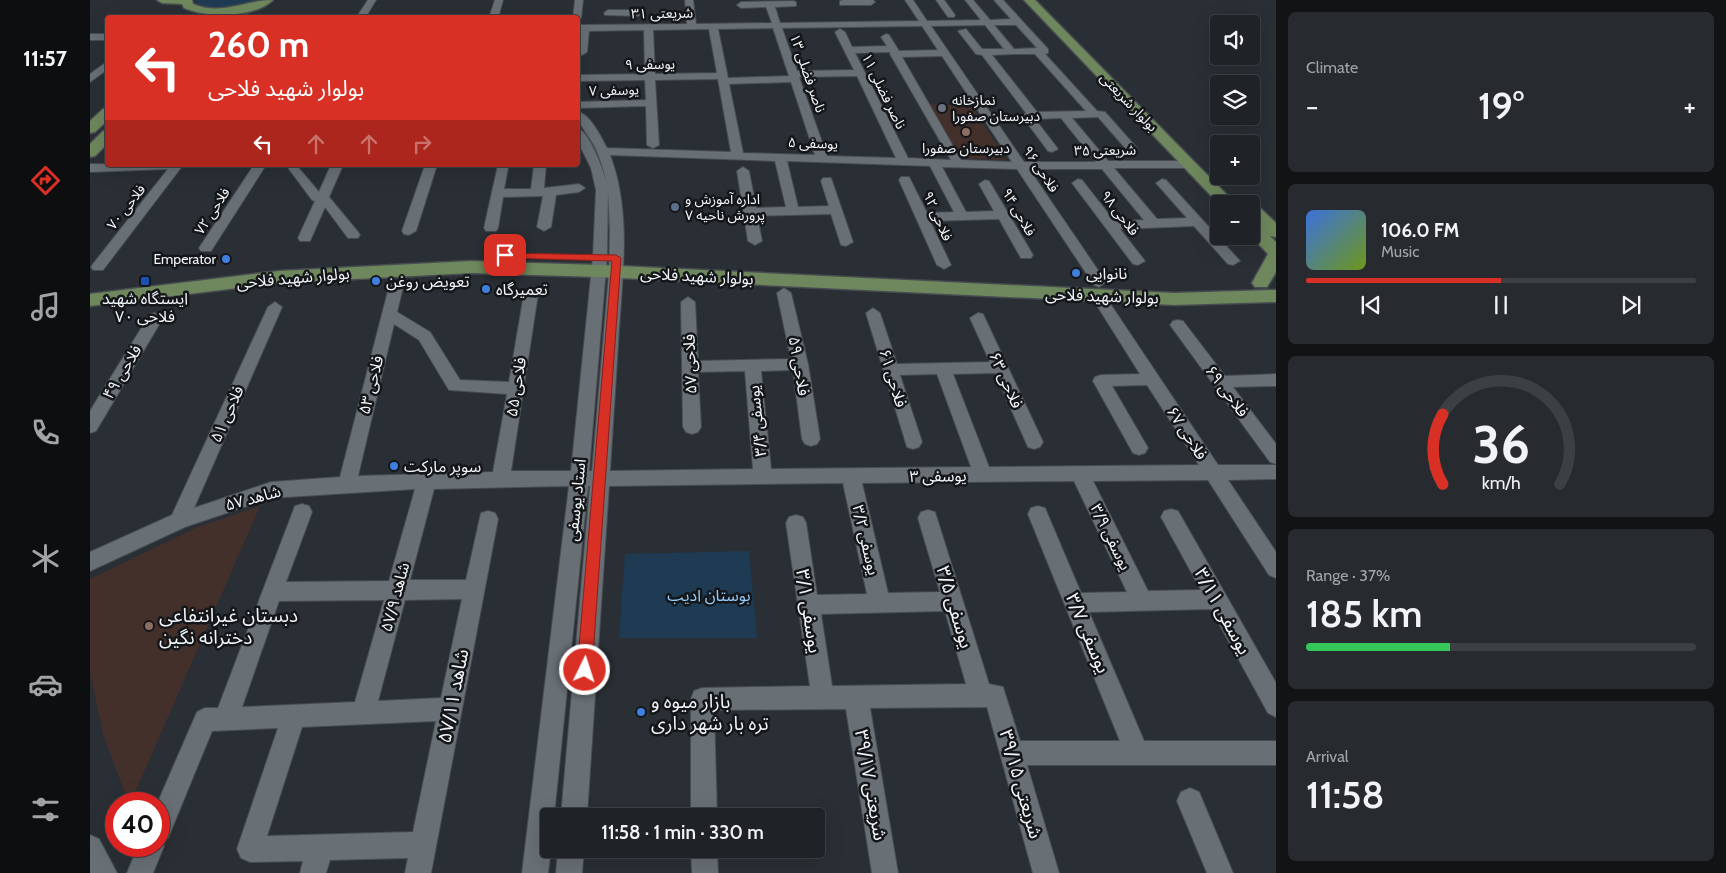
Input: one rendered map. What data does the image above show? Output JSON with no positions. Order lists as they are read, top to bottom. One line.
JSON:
{"streets":{"main road":["بولوار شریعتی","بولوار شهید فلاحی"],"street":["شریعتی ۳۱","یوسفی ۹","ناصر فضلی ۱۳","یوسفی ۷","ناصر فضلی ۱۱","یوسفی ۵","شریعتی ۳۵","فلاحی ۹۶","فلاحی ۷۰","فلاحی ۷۲","فلاحی ۹۴","فلاحی ۹۸","فلاحی ۹۲","فلاحی ۵۷","فلاحی ۵۹","فلاحی ۴۹","فلاحی ۶۱","فلاحی ۶۳","فلاحی ۵۳","فلاحی ۵۵","فلاحی ۶۹","فلاحی ۵۱","یوسفی ۳/۴","فلاحی ۶۷","یوسفی ۳","شاهد ۵۷","استاد یوسفی","یوسفی ۳/۹","یوسفی ۳/۲","شاهد ۵۷/۹","یوسفی ۳/۵","یوسفی ۳/۱","یوسفی ۳/۱۱","یوسفی ۳/۷","شاهد ۵۷/۱۱","شریعتی ۳۹/۱۵","شریعتی ۳۹/۱۷"]},"crossings":[["شریعتی ۳۱","ناصر فضلی ۱۳"],["شریعتی ۳۱","فلاحی ۹۶"],["یوسفی ۹","ناصر فضلی ۱۳"],["یوسفی ۹","ناصر فضلی ۱۱"],["ناصر فضلی ۱۳","یوسفی ۵"],["ناصر فضلی ۱۱","یوسفی ۵"],["بولوار شریعتی","شریعتی ۳۵"],["یوسفی ۵","شریعتی ۳۵"],["یوسفی ۵","فلاحی ۹۶"],["یوسفی ۵","استاد یوسفی"],["شریعتی ۳۵","فلاحی ۹۶"],["فلاحی ۹۶","بولوار شهید فلاحی"],["فلاحی ۹۶","فلاحی ۶۷"],["بولوار شهید فلاحی","فلاحی ۶۷"],["بولوار شهید فلاحی","استاد یوسفی"],["فلاحی ۵۳","شاهد ۵۷"],["فلاحی ۵۵","یوسفی ۳"],["فلاحی ۵۵","شاهد ۵۷"],["فلاحی ۵۱","شاهد ۵۷"],["یوسفی ۳/۴","یوسفی ۳"],["فلاحی ۶۷","یوسفی ۳"],["یوسفی ۳","شاهد ۵۷"],["یوسفی ۳","استاد یوسفی"],["یوسفی ۳","یوسفی ۳/۹"],["یوسفی ۳","یوسفی ۳/۲"],["شاهد ۵۷","شاهد ۵۷/۹"],["یوسفی ۳/۵","شریعتی ۳۹/۱۵"]],"parks":["بوستان ادیب"],"places":{"other":["نمازخانه دبیرستان صفورا","دبیرستان صفورا","اداره آموزش و پرورش ناحیه ۷","Emperator","نانوایی","تعویض روغن","تعمیرگاه","سوپر مارکت","دبستان غیرانتفاعی دخترانه نگین","بازار میوه و تره بار شهر داری"],"transit":["ایستگاه شهید فلاحی ۷۰"]},"page":{"tabs":"11:57","tile":["Climate",["Range · 37%","185 km"],["Arrival","11:58"]],"map_buttons":["+","−"],"turn":["260 m","بولوار شهید فلاحی"],"heat":["−","19°","+"],"song":["106.0 FM","Music"],"limit":"40","trip":"11:58 · 1 min · 330 m","gauge":["36","km/h"]}}
